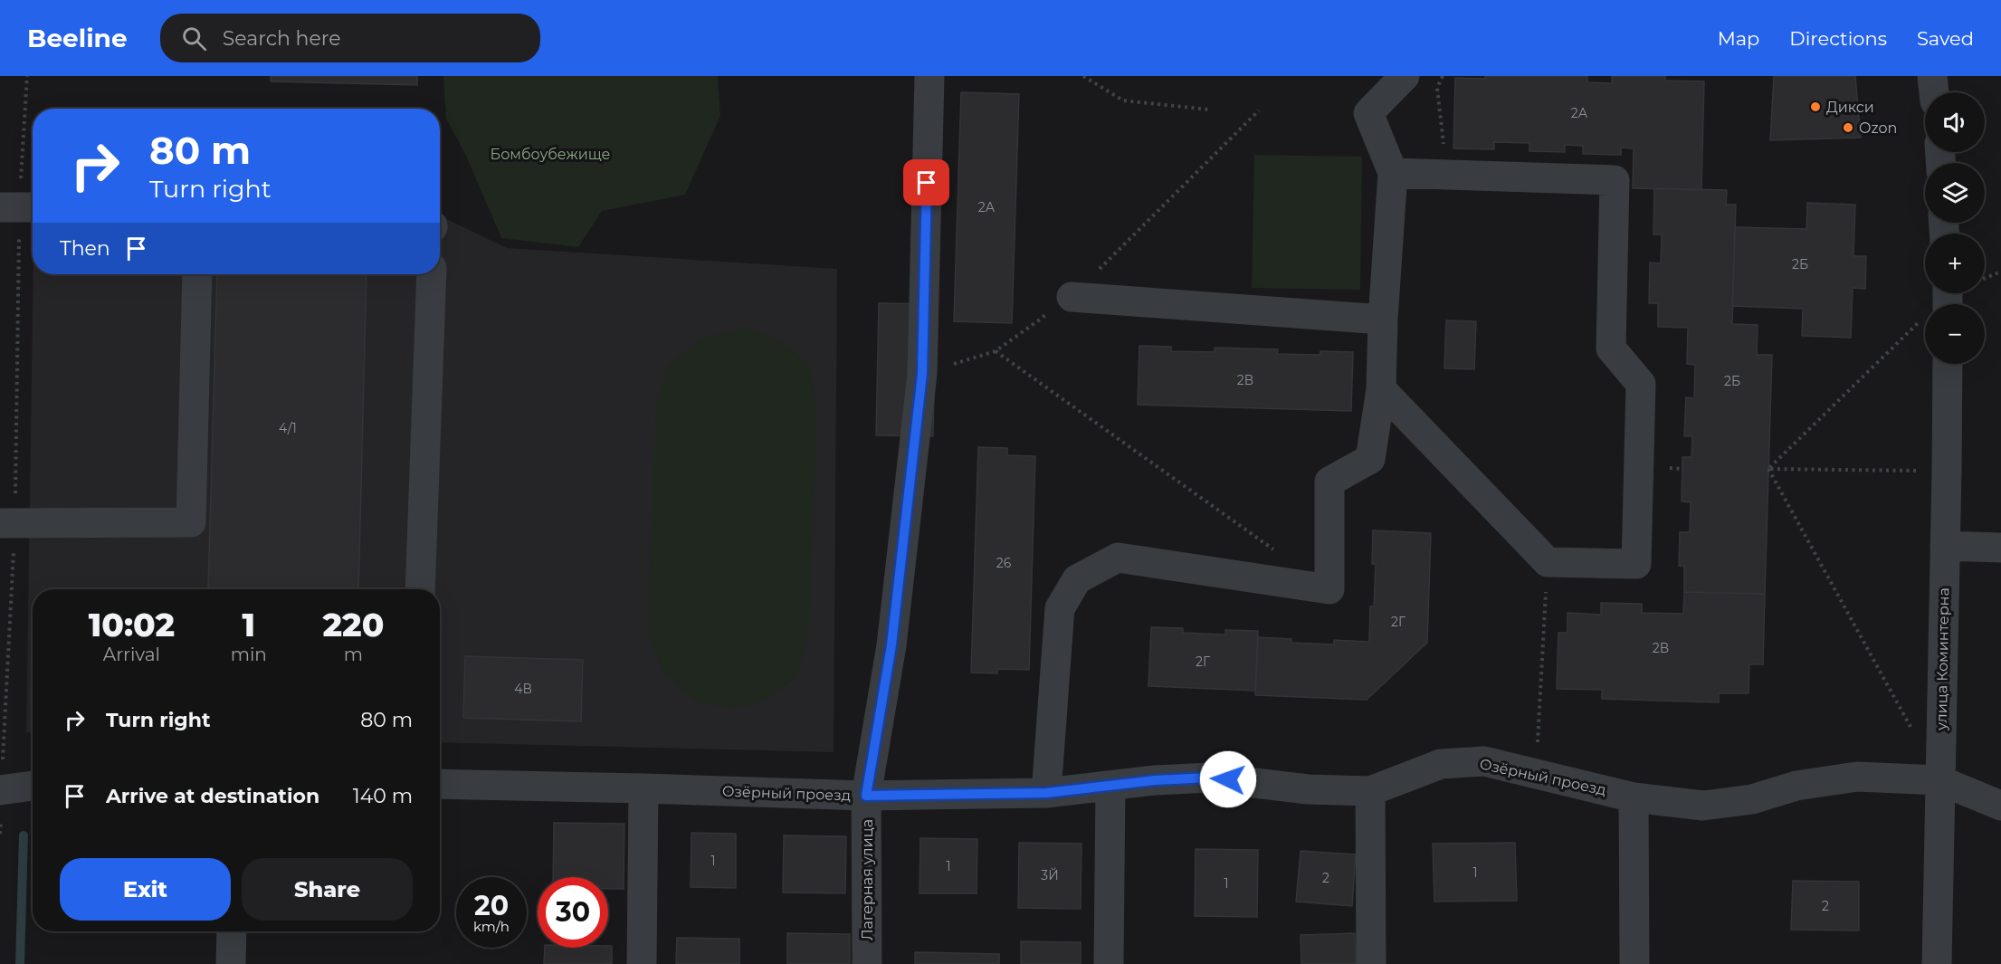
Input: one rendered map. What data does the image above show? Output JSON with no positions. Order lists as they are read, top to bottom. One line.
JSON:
{"streets":{"street":["улица Коминтерна","Озёрный проезд","Лагерная улица"]},"crossings":[["улица Коминтерна","Озёрный проезд"],["Озёрный проезд","Лагерная улица"]],"parks":["Бомбоубежище"],"places":["Дикси","Ozon"],"house_numbers":["2А","2А","2Б","2В","2Б","4/1","26","2Г","2В","2Г","4В","1","1","1","3Й","2","1","2"],"page":{"header":"Beeline","search":"Search here","nav":["Map","Directions","Saved"],"map_buttons":["+","−"],"turn":["80 m","Turn right"],"then":"Then","eta":["10:02","Arrival","1","min","220","m"],"list":[{"name":"Turn right","value":"80 m"},{"name":"Arrive at destination","value":"140 m"}],"buttons":["Exit","Share"],"speed":"20 km/h","limit":"30"}}
